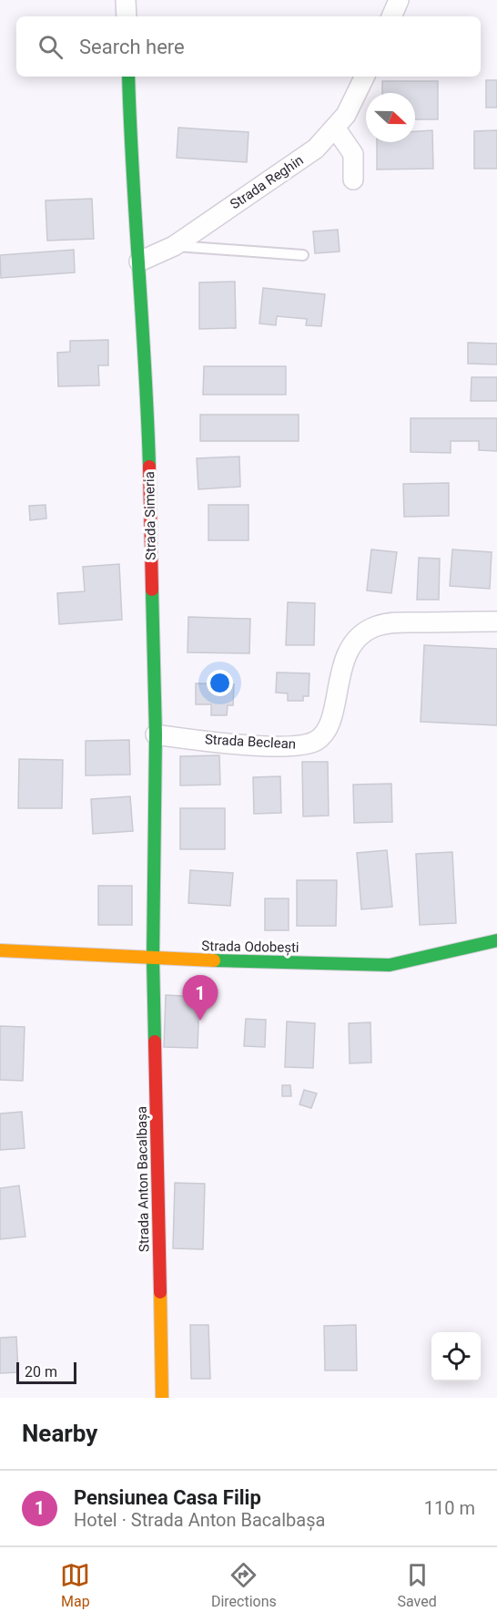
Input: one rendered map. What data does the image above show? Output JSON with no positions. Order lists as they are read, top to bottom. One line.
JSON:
{"streets":{"street":["Strada Reghin","Strada Simeria","Strada Beclean","Strada Odobești","Strada Anton Bacalbașa"]},"crossings":[["Strada Reghin","Strada Simeria"],["Strada Simeria","Strada Beclean"],["Strada Simeria","Strada Odobești"],["Strada Simeria","Strada Anton Bacalbașa"],["Strada Odobești","Strada Anton Bacalbașa"]],"scale_bar":"20 m","north":"right","page":{"search":"Search here","pins":"1","scale":"20 m","heading":"Nearby","list":[{"mark":"1","name":"Pensiunea Casa Filip","note":"Hotel · Strada Anton Bacalbașa","value":"110 m"}],"nav":["Map","Directions","Saved"]}}
